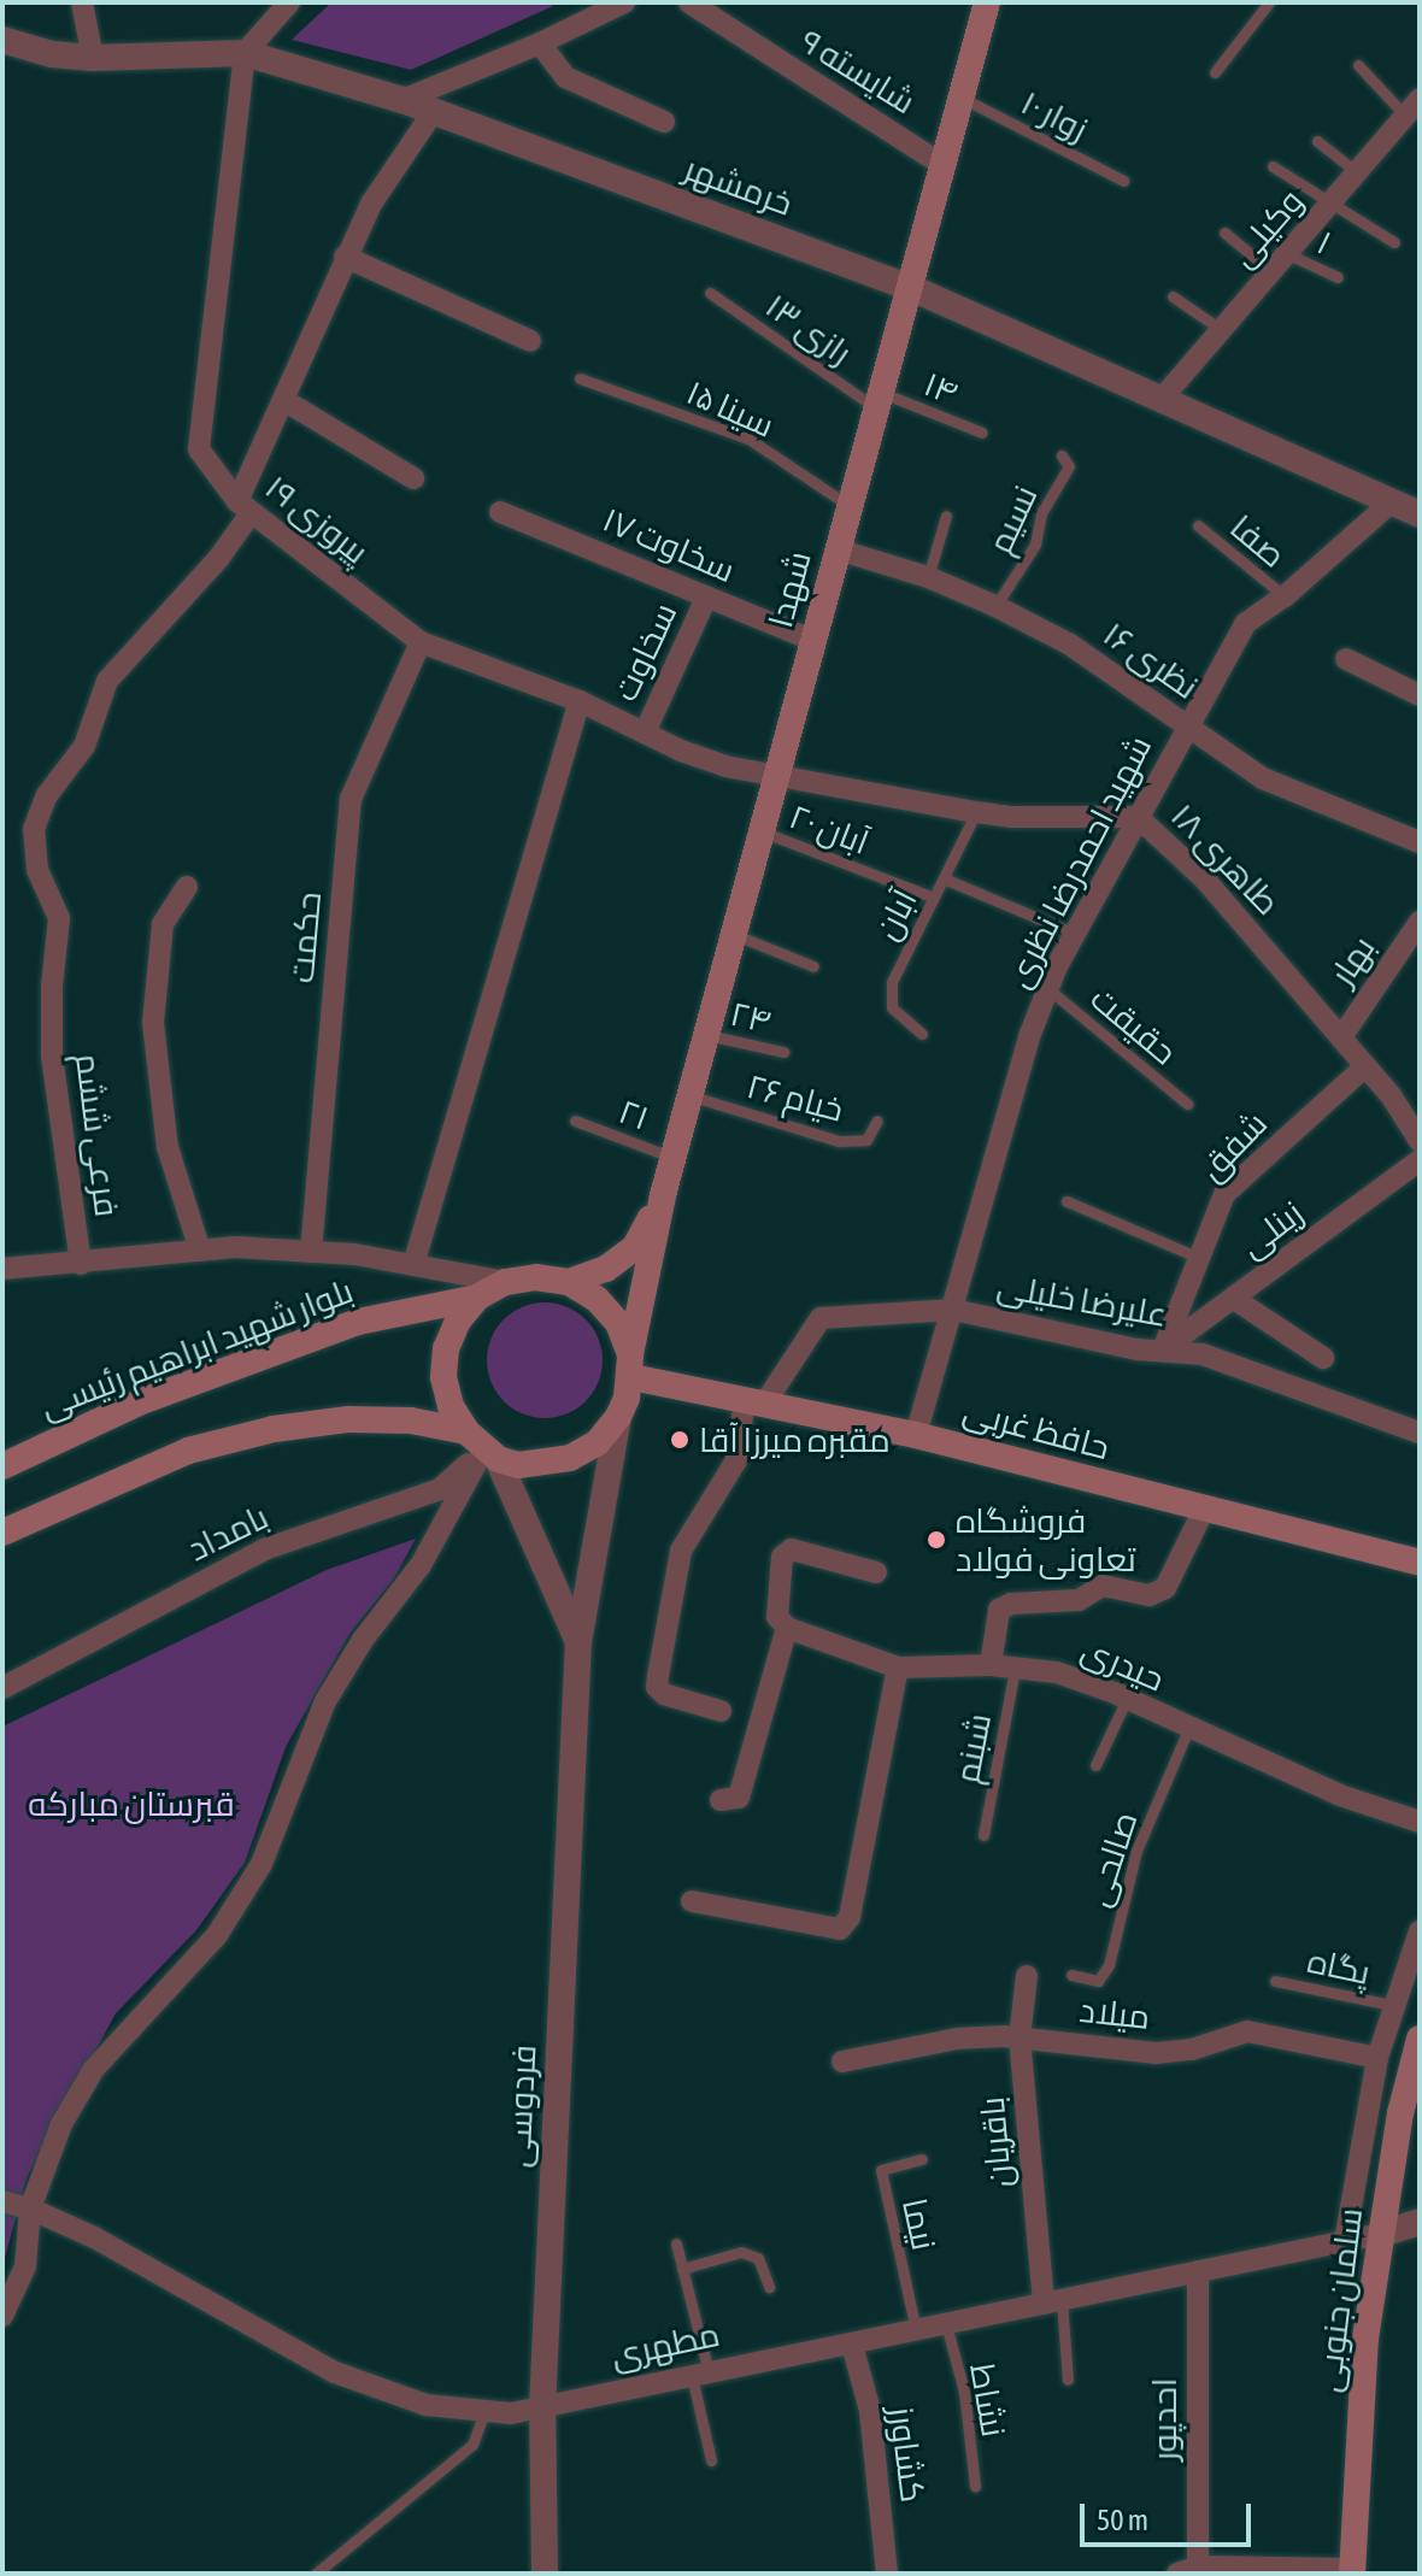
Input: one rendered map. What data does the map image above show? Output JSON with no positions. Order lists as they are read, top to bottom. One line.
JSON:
{"streets":{"main road":["شهدا","بلوار شهید ابراهیم رئیسی","حافظ غربی","سلمان جنوبی"],"street":["شایسته ۹","خرمشهر","وکیلی","پیروزی ۱۹","سخاوت ۱۷","سخاوت","نظری ۱۶","طاهری ۱۸","شهید احمدرضا نظری","حکمت","بهار","فرعی ششم","شفق","زینلی","علیرضا خلیلی","بامداد","حیدری","میلاد","فردوسی","باقریان","مطهری","احدپور","کشاورز"],"lane":["زوار ۱۰","۱","رازی ۱۳","۱۴","سینا ۱۵","نسیم","صفا","آبان ۲۰","آبان","۲۴","حقیقت","خیام ۲۶","۲۱","شبنم","صالحی","پگاه","نیما","نشاط"]},"crossings":[["شایسته ۹","شهدا"],["زوار ۱۰","شهدا"],["خرمشهر","وکیلی"],["خرمشهر","پیروزی ۱۹"],["خرمشهر","شهدا"],["خرمشهر","شهید احمدرضا نظری"],["خرمشهر","فرعی ششم"],["وکیلی","۱"],["رازی ۱۳","۱۴"],["رازی ۱۳","شهدا"],["۱۴","شهدا"],["سینا ۱۵","شهدا"],["پیروزی ۱۹","شهدا"],["پیروزی ۱۹","سخاوت"],["پیروزی ۱۹","طاهری ۱۸"],["پیروزی ۱۹","حکمت"],["پیروزی ۱۹","فرعی ششم"],["نسیم","نظری ۱۶"],["صفا","شهید احمدرضا نظری"],["سخاوت ۱۷","شهدا"],["سخاوت ۱۷","سخاوت"],["شهدا","نظری ۱۶"],["شهدا","آبان ۲۰"],["شهدا","طاهری ۱۸"],["شهدا","۲۴"],["شهدا","خیام ۲۶"],["شهدا","۲۱"],["نظری ۱۶","شهید احمدرضا نظری"],["آبان ۲۰","آبان"],["طاهری ۱۸","شهید احمدرضا نظری"],["طاهری ۱۸","آبان"],["طاهری ۱۸","بهار"],["طاهری ۱۸","شفق"],["شهید احمدرضا نظری","حقیقت"],["شهید احمدرضا نظری","علیرضا خلیلی"],["شهید احمدرضا نظری","حافظ غربی"],["شفق","زینلی"],["شفق","علیرضا خلیلی"],["زینلی","علیرضا خلیلی"],["علیرضا خلیلی","حافظ غربی"],["بلوار شهید ابراهیم رئیسی","حافظ غربی"],["بلوار شهید ابراهیم رئیسی","بامداد"],["بلوار شهید ابراهیم رئیسی","فردوسی"],["حافظ غربی","بامداد"],["حافظ غربی","فردوسی"],["بامداد","فردوسی"],["حیدری","شبنم"],["حیدری","صالحی"],["میلاد","باقریان"],["فردوسی","مطهری"],["باقریان","مطهری"],["نیما","مطهری"],["سلمان جنوبی","مطهری"],["مطهری","نشاط"],["مطهری","احدپور"],["مطهری","کشاورز"]],"parks":["قبرستان مبارکه"],"places":["مقبره میرزا آقا","فروشگاه تعاونی فولاد"],"scale_bar":"50 m"}
